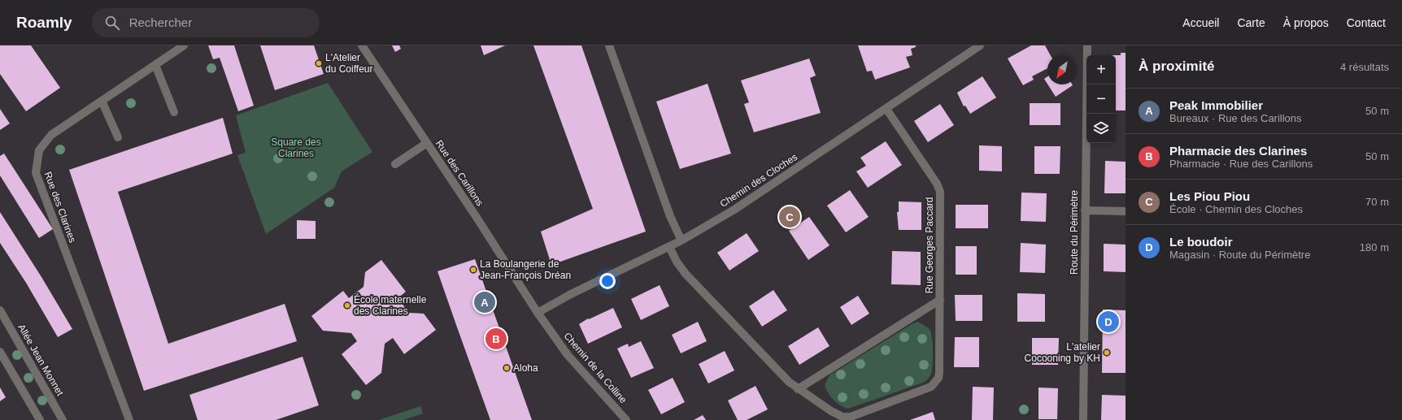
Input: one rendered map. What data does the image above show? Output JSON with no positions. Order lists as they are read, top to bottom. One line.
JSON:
{"streets":{"street":["Rue des Carillons","Chemin des Cloches","Rue des Clarines","Route du Périmètre","Rue Georges Paccard","Allée Jean Monnet","Chemin de la Colline"]},"crossings":[["Rue des Carillons","Chemin des Cloches"],["Rue des Carillons","Chemin de la Colline"],["Chemin des Cloches","Rue Georges Paccard"],["Chemin des Cloches","Chemin de la Colline"]],"parks":["Square des Clarines"],"places":["L'Atelier du Coiffeur","La Boulangerie de Jean-François Dréan","École maternelle des Clarines","L'atelier Cocooning by KH","Aloha"],"north":"bottom left","page":{"header":"Roamly","search":"Rechercher","nav":["Accueil","Carte","À propos","Contact"],"heading":["À proximité","4 résultats"],"map_buttons":["+","−"],"list":[{"mark":"A","name":"Peak Immobilier","note":"Bureaux · Rue des Carillons","value":"50 m"},{"mark":"B","name":"Pharmacie des Clarines","note":"Pharmacie · Rue des Carillons","value":"50 m"},{"mark":"C","name":"Les Piou Piou","note":"École · Chemin des Cloches","value":"70 m"},{"mark":"D","name":"Le boudoir","note":"Magasin · Route du Périmètre","value":"180 m"}],"pins":["C","A","D","B"]}}
